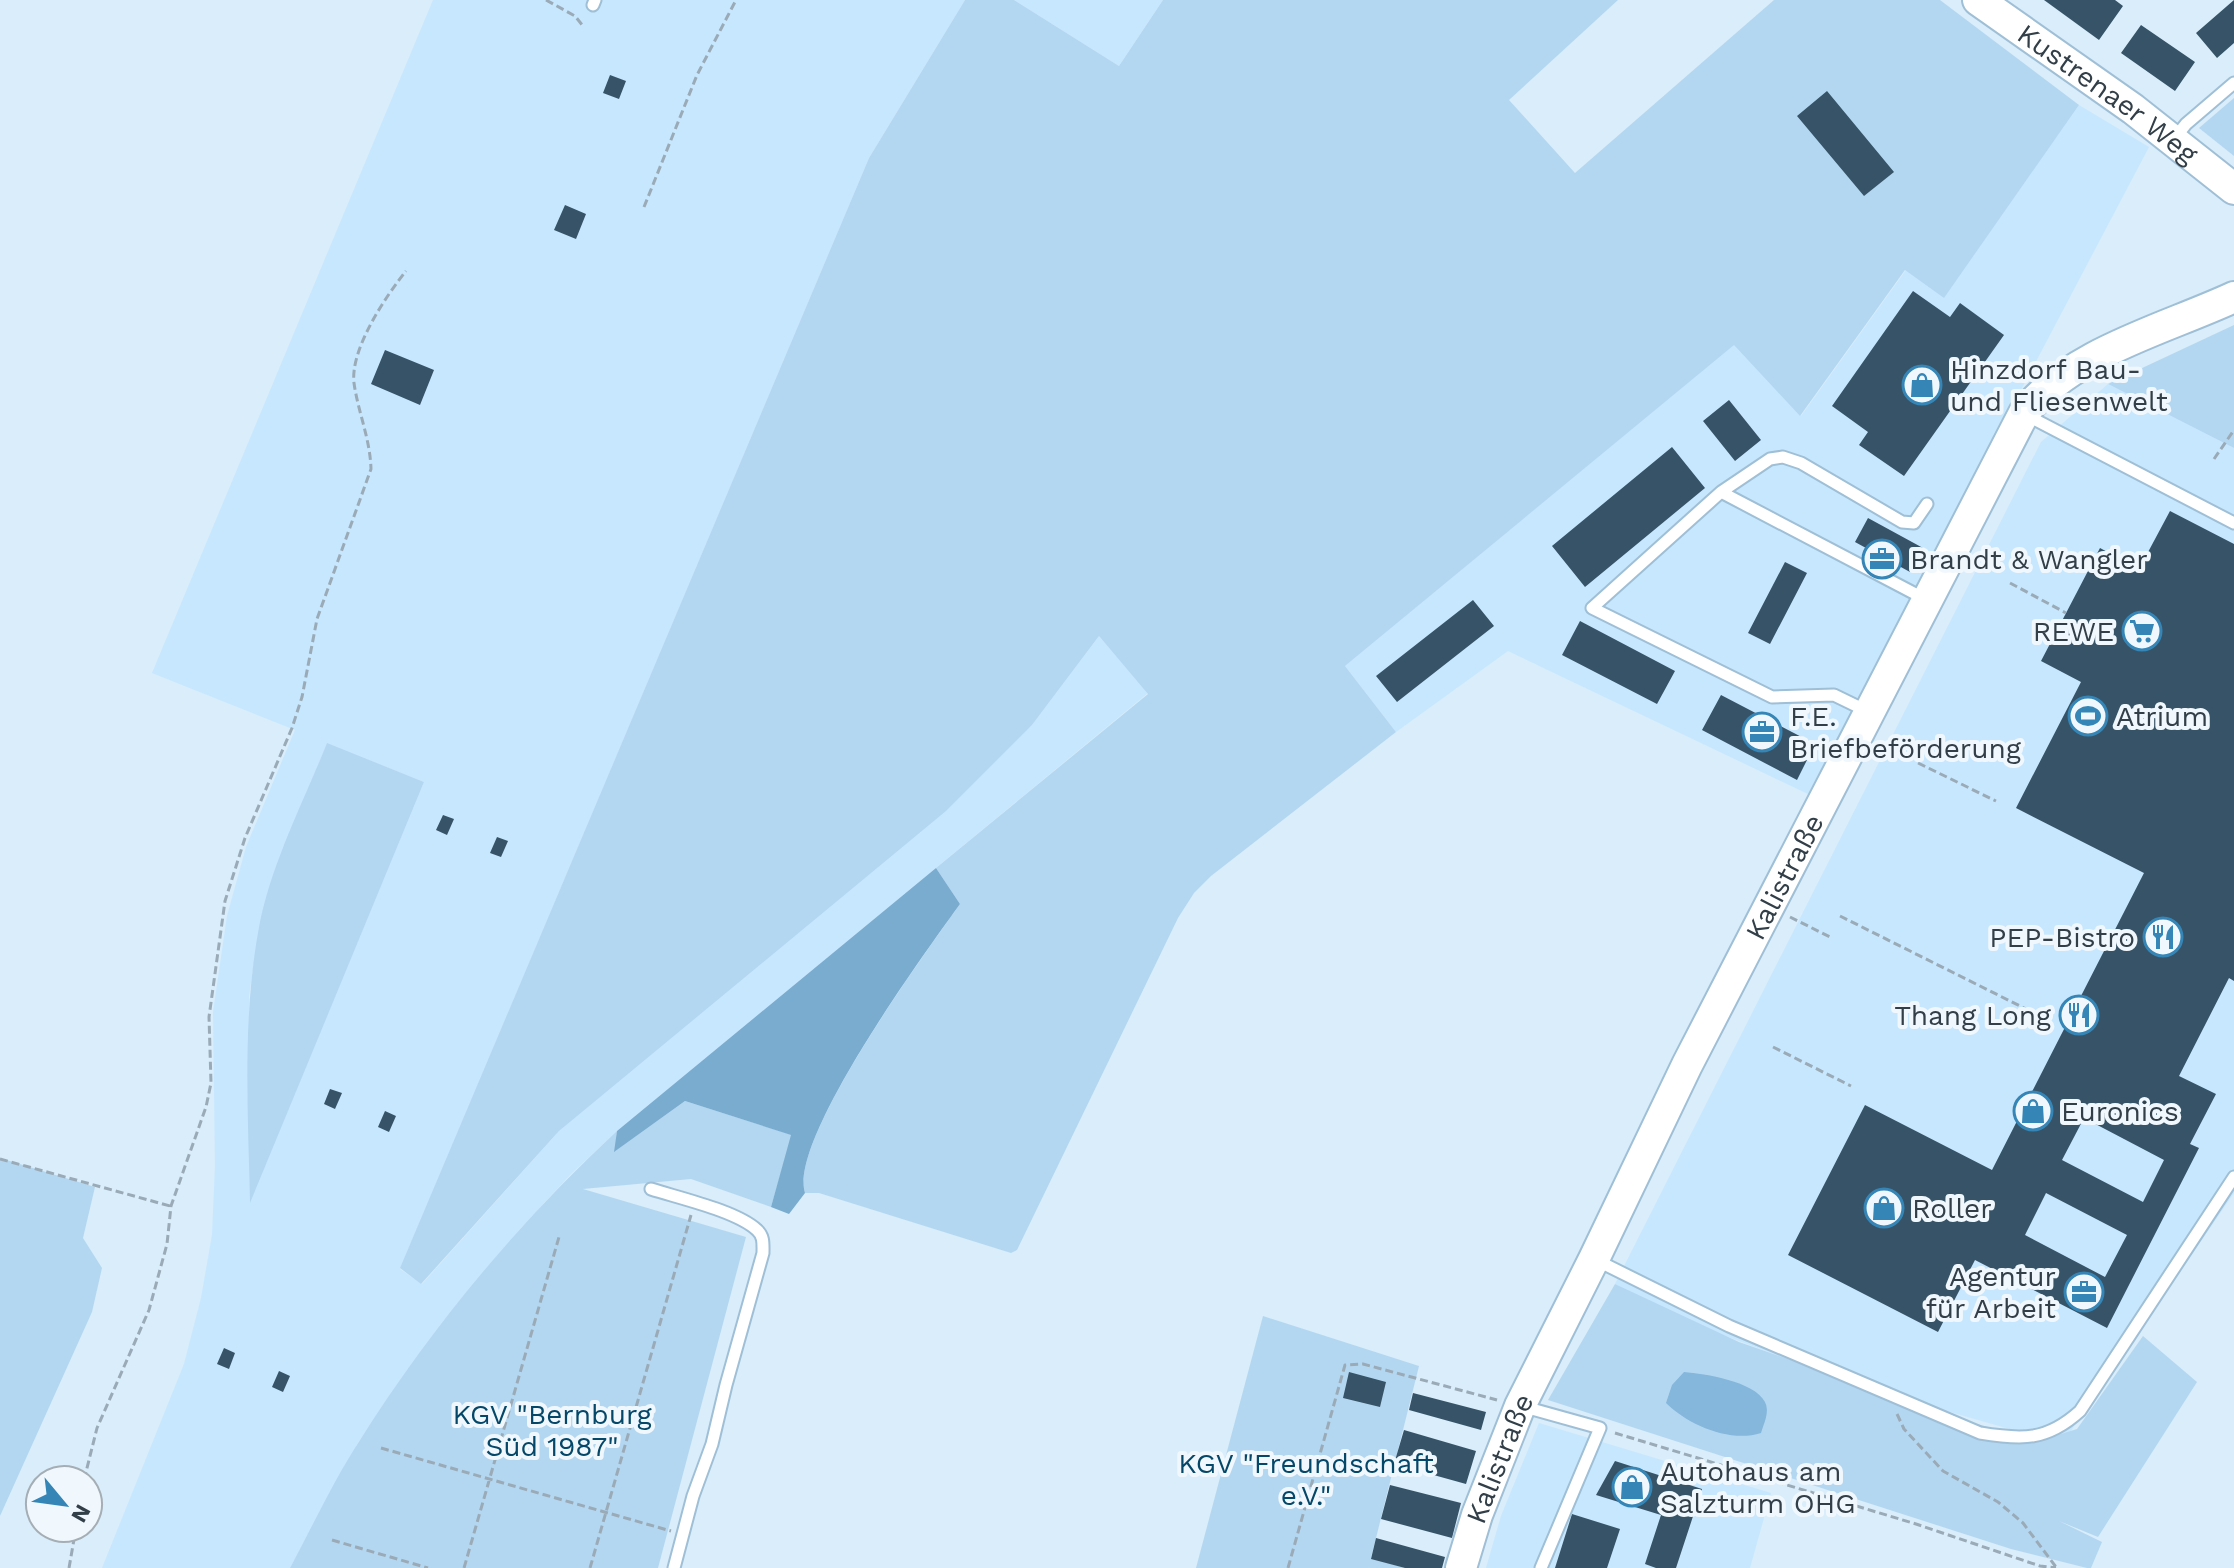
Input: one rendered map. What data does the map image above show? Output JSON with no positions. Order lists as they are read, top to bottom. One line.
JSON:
{"streets":{"street":["Kustrenaer Weg","Kalistraße"]},"parks":["KGV \"Bernburg Süd 1987\"","KGV \"Freundschaft e.V.\""],"places":{"shop":["Hinzdorf Bau- und Fliesenwelt","Euronics","Roller","Autohaus am Salzturm OHG"],"office":["Brandt & Wangler","F.E. Briefbeförderung","Agentur für Arbeit"],"supermarket":["REWE"],"sports":["Atrium"],"restaurant":["PEP-Bistro","Thang Long"]},"north":"bottom right"}
